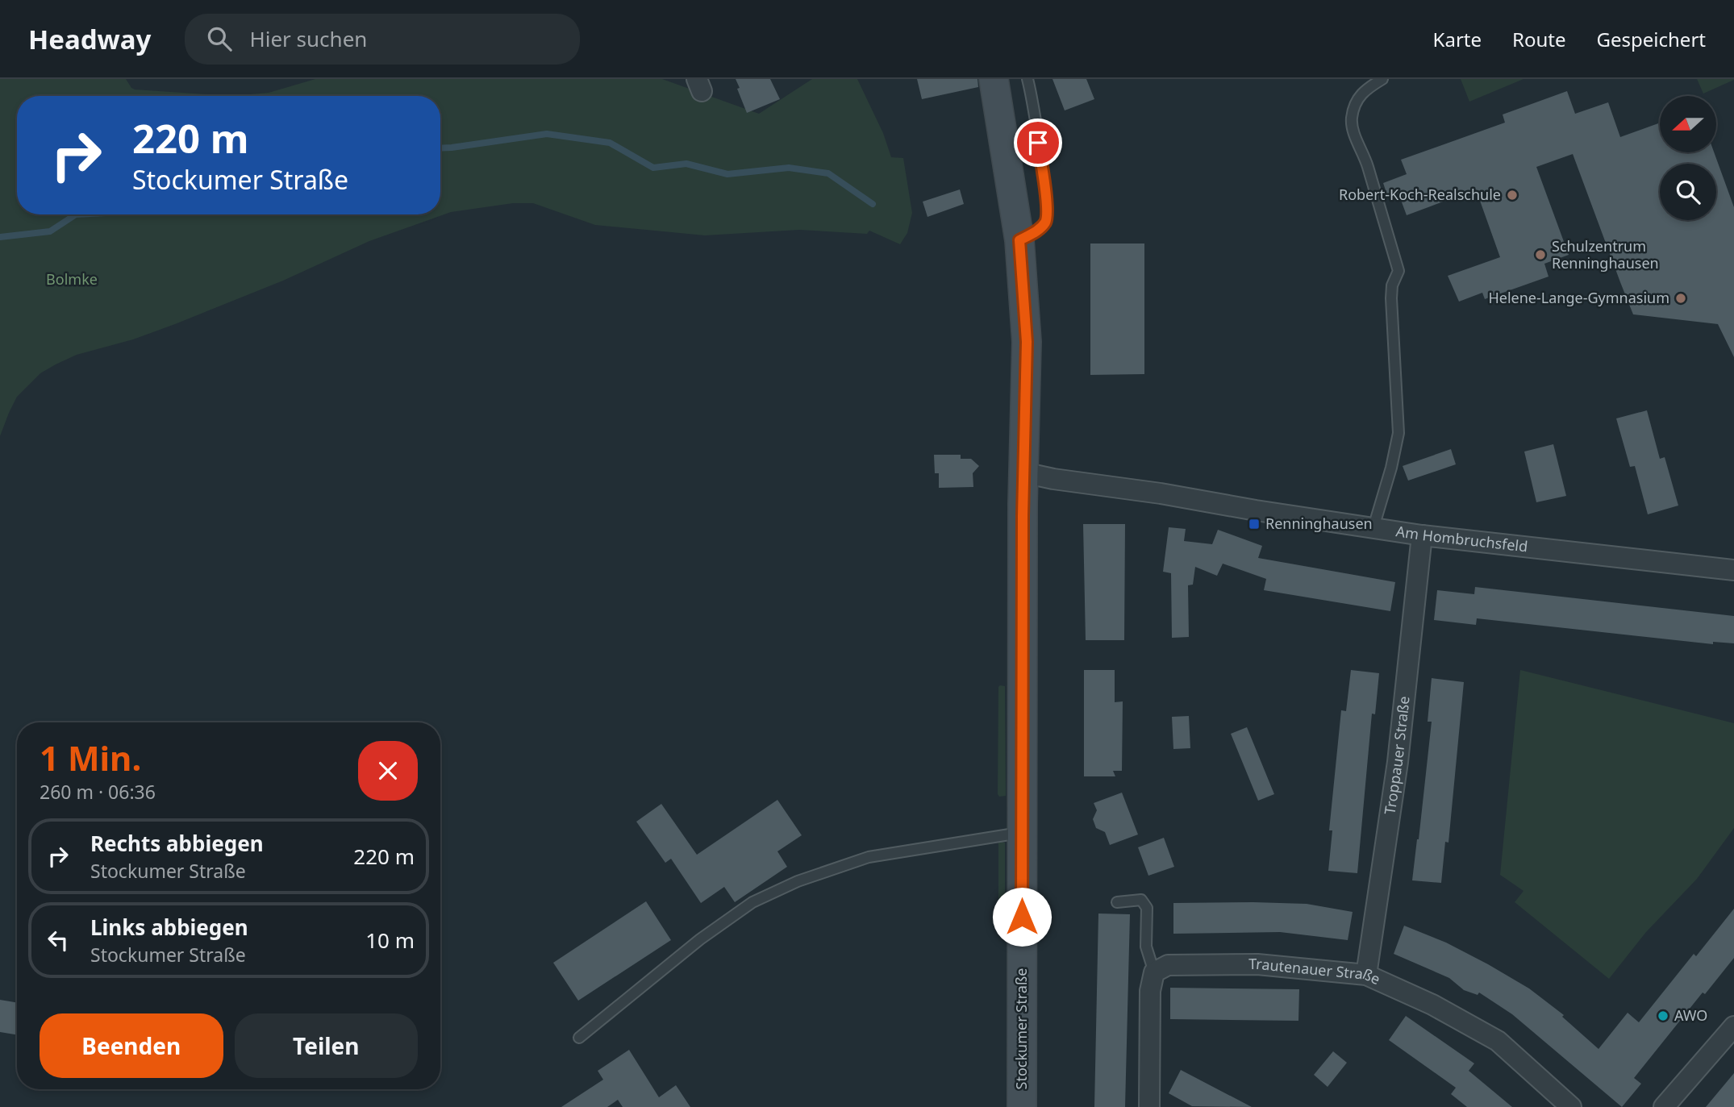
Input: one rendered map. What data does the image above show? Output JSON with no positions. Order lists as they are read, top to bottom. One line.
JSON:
{"streets":{"main road":["Stockumer Straße"],"street":["Am Hombruchsfeld","Troppauer Straße","Trautenauer Straße"]},"crossings":[["Am Hombruchsfeld","Troppauer Straße"],["Am Hombruchsfeld","Stockumer Straße"],["Troppauer Straße","Trautenauer Straße"]],"parks":["Bolmke"],"places":{"other":["Robert-Koch-Realschule","Schulzentrum Renninghausen","Helene-Lange-Gymnasium","AWO"],"transit":["Renninghausen"]},"north":"left","page":{"header":"Headway","search":"Hier suchen","nav":["Karte","Route","Gespeichert"],"turn":["220 m","Stockumer Straße"],"heading":["1 Min.","260 m · 06:36"],"list":[{"name":"Rechts abbiegen","note":"Stockumer Straße","value":"220 m"},{"name":"Links abbiegen","note":"Stockumer Straße","value":"10 m"}],"buttons":["Beenden","Teilen"]}}
